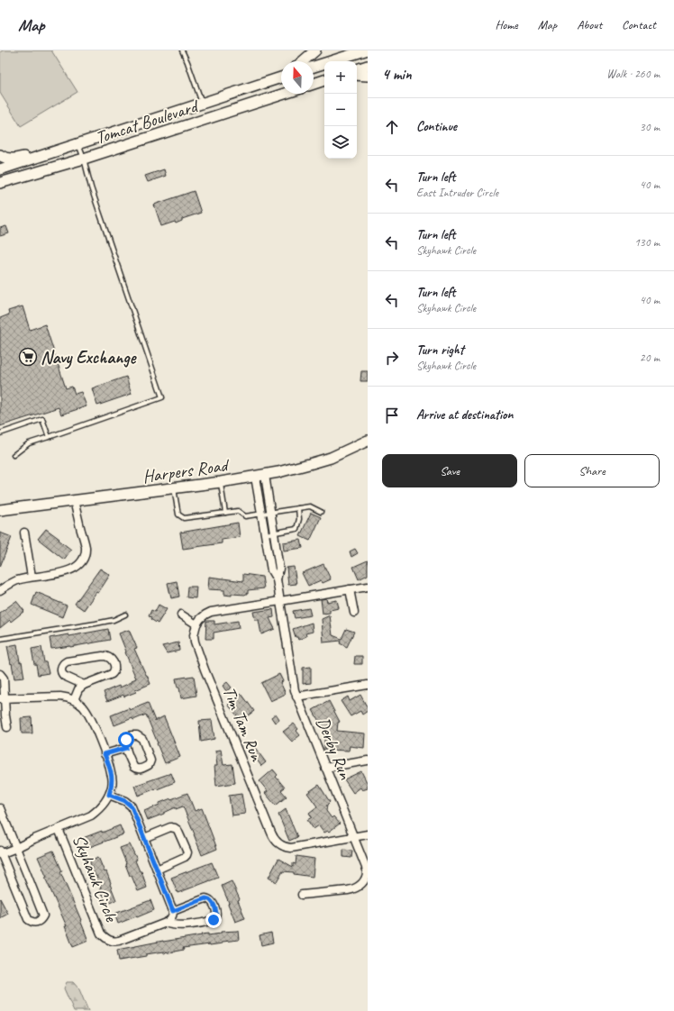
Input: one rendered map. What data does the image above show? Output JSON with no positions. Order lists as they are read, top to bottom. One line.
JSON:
{"streets":{"main road":["Tomcat Boulevard","Harpers Road"],"street":["Tim Tam Run","Derby Run","Skyhawk Circle"]},"crossings":[["Harpers Road","Derby Run"],["Tim Tam Run","Derby Run"]],"places":{"supermarket":["Navy Exchange"]},"north":"top","page":{"header":"Map","nav":["Home","Map","About","Contact"],"heading":["4 min","Walk · 260 m"],"map_buttons":["+","−"],"list":[["Continue","30 m"],["Turn left","East Intruder Circle","40 m"],["Turn left","Skyhawk Circle","130 m"],["Turn left","Skyhawk Circle","40 m"],["Turn right","Skyhawk Circle","20 m"],"Arrive at destination"],"buttons":["Save","Share"]}}
